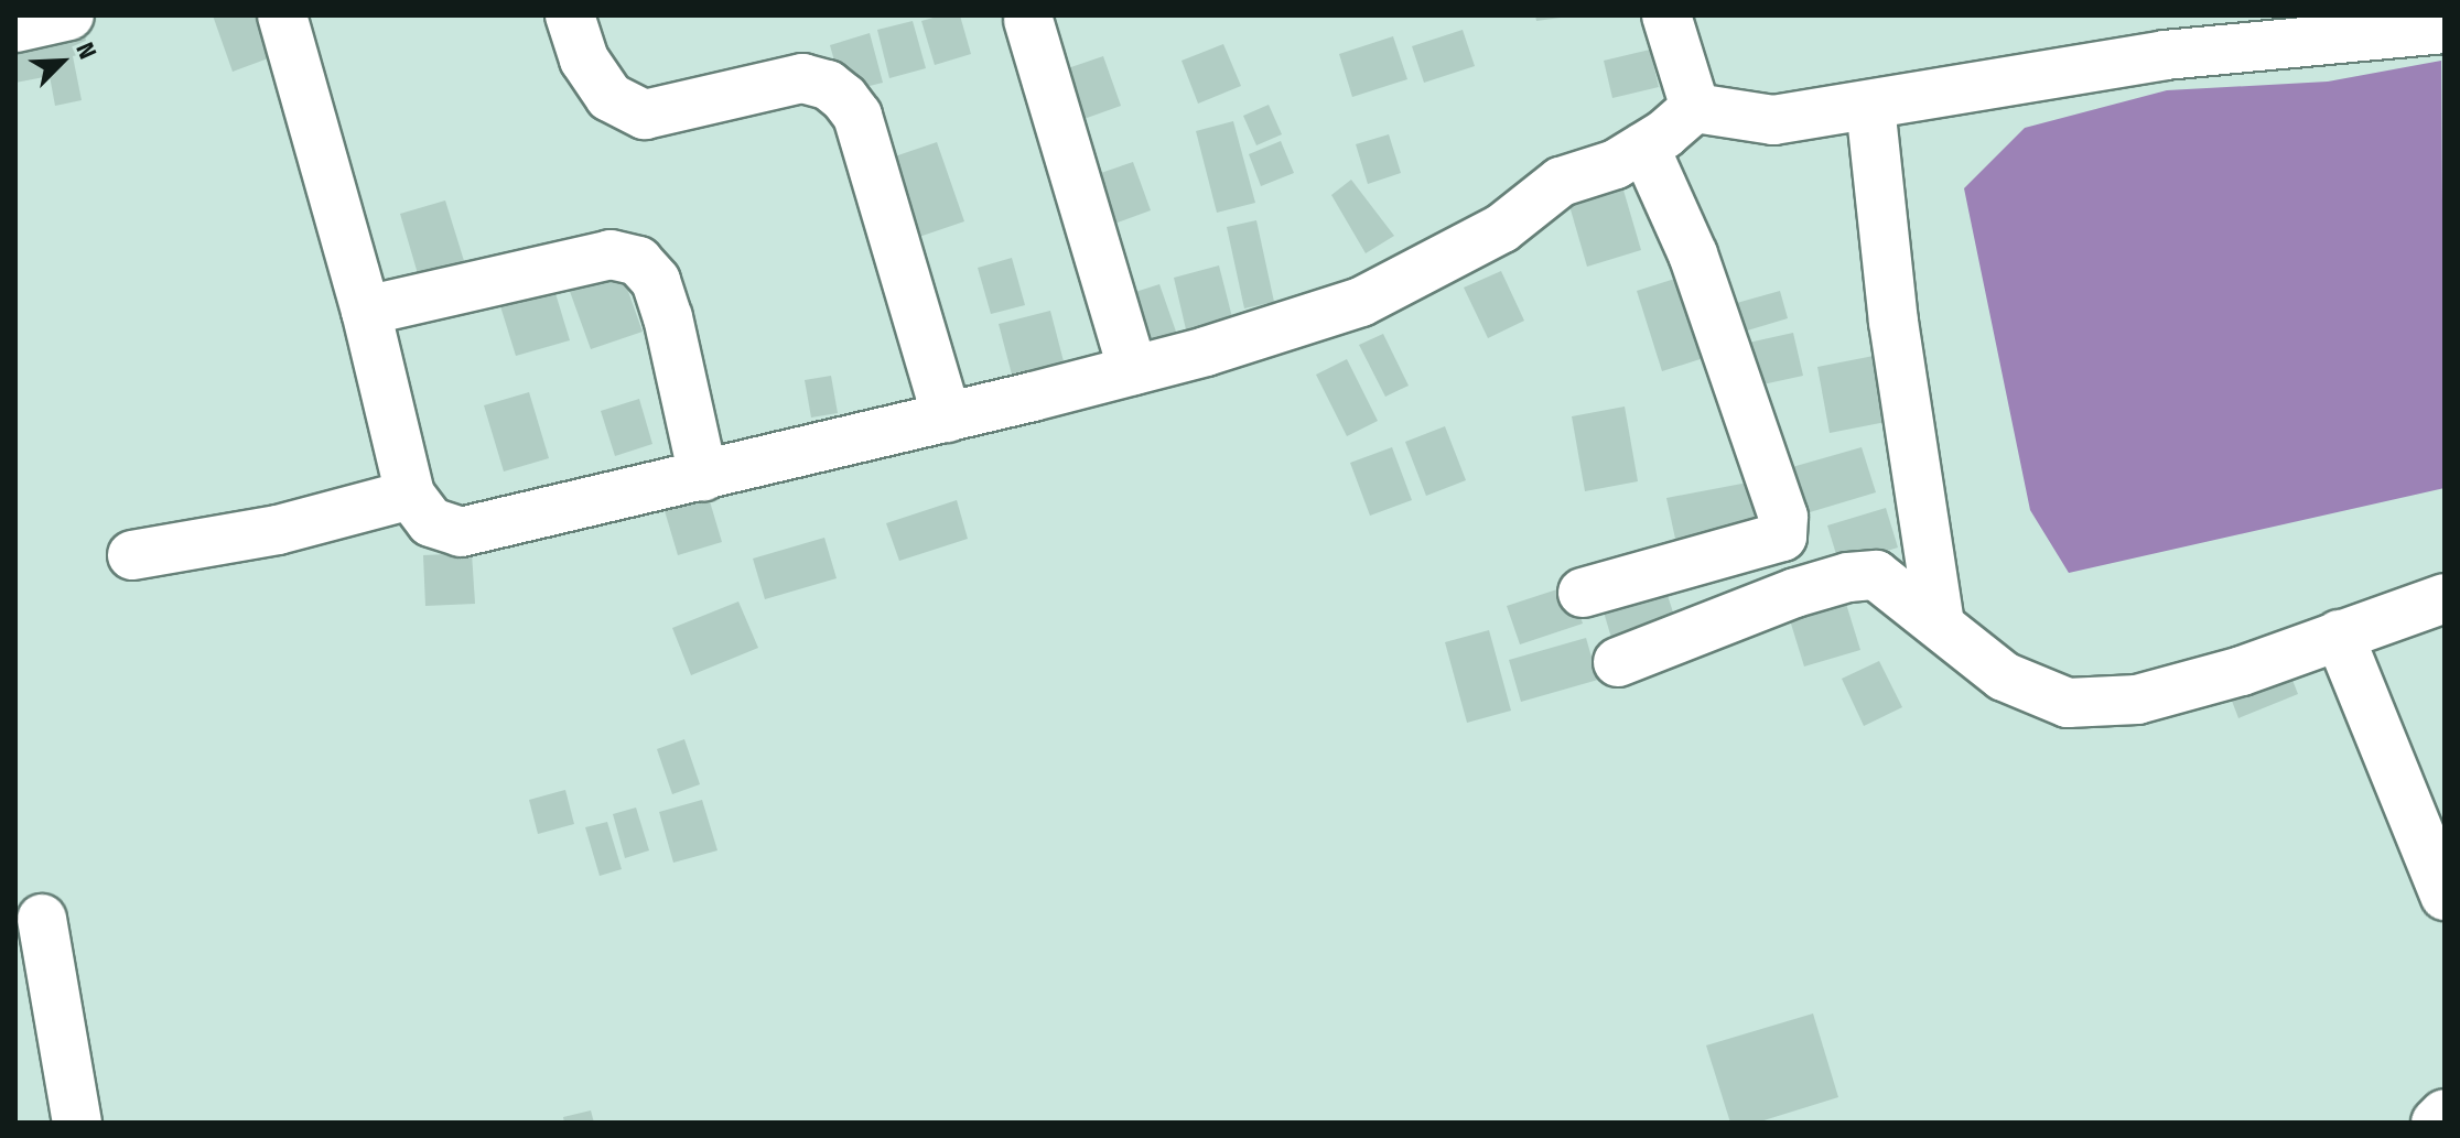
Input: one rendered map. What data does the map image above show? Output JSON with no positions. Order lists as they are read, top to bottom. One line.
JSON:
{"north":"top right"}
